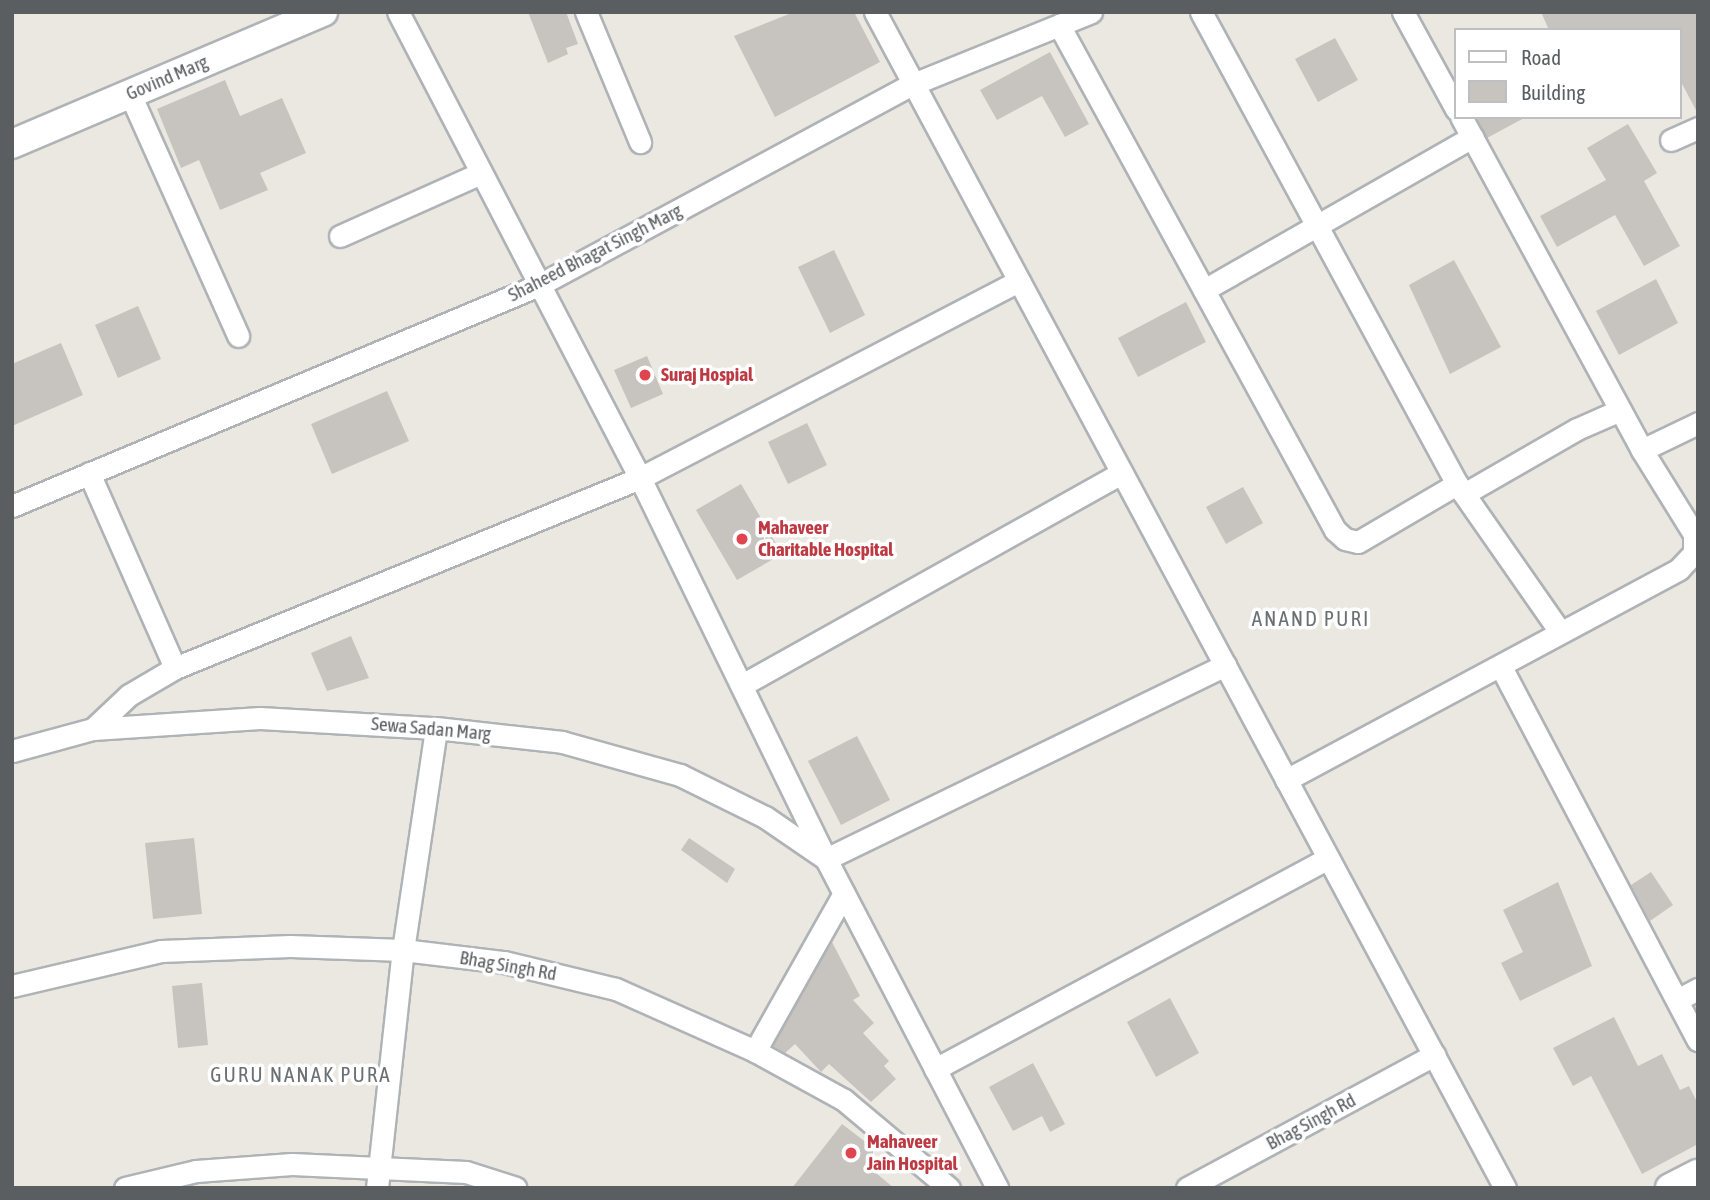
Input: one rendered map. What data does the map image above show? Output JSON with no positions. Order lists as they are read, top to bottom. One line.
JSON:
{"streets":{"street":["Govind Marg","Shaheed Bhagat Singh Marg","Sewa Sadan Marg","Bhag Singh Rd"]},"districts":["ANAND PURI","GURU NANAK PURA"],"places":["Suraj Hospial","Mahaveer Charitable Hospital","Mahaveer Jain Hospital"],"legend":["Road","Building"]}
